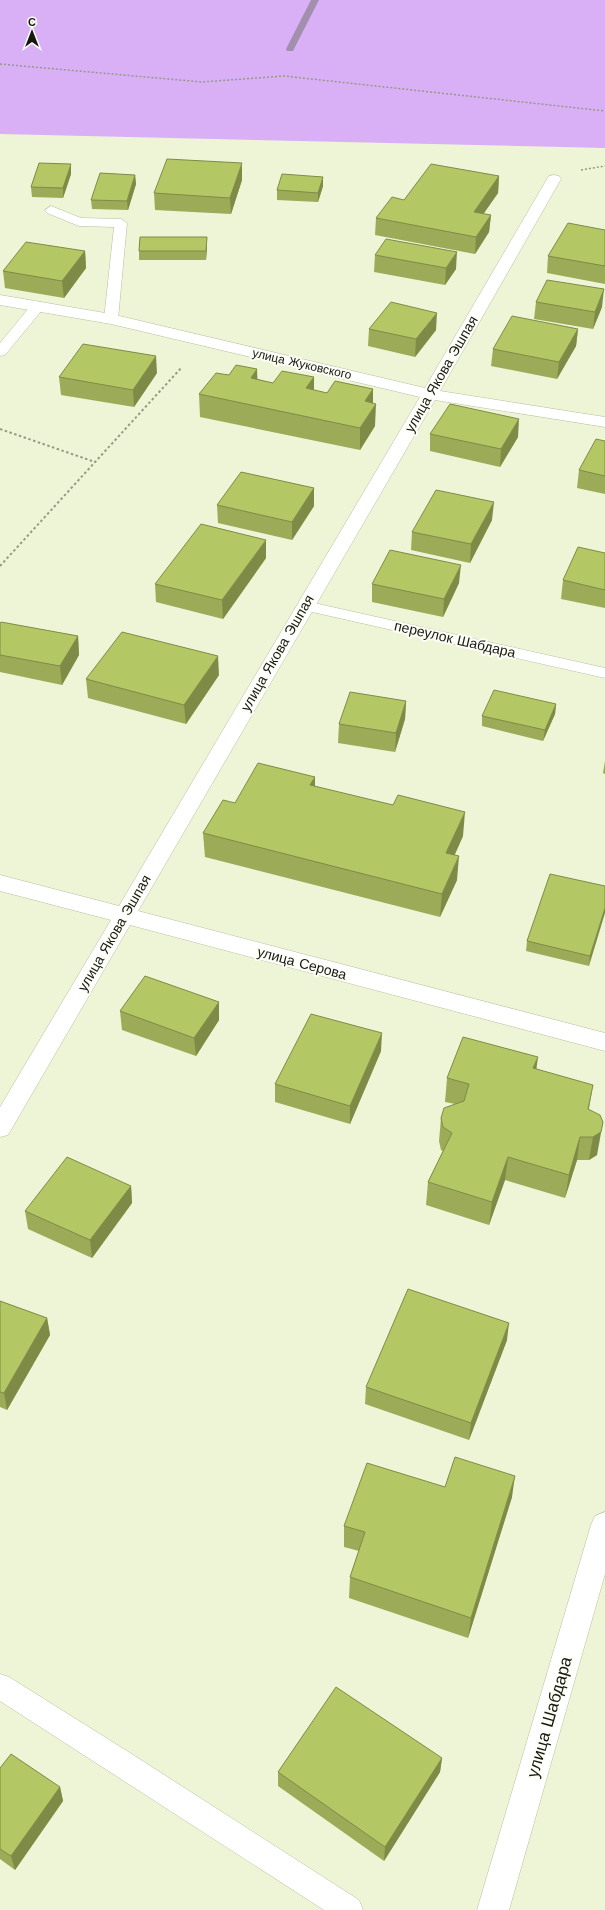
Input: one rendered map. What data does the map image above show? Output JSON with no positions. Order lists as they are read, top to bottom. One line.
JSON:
{"streets":{"street":["улица Жуковского","улица Якова Эшпая","улица Серова","улица Шабдара"],"lane":["переулок Шабдара"]},"crossings":[["улица Жуковского","улица Якова Эшпая"],["улица Якова Эшпая","переулок Шабдара"],["улица Якова Эшпая","улица Серова"]],"north":"top"}
